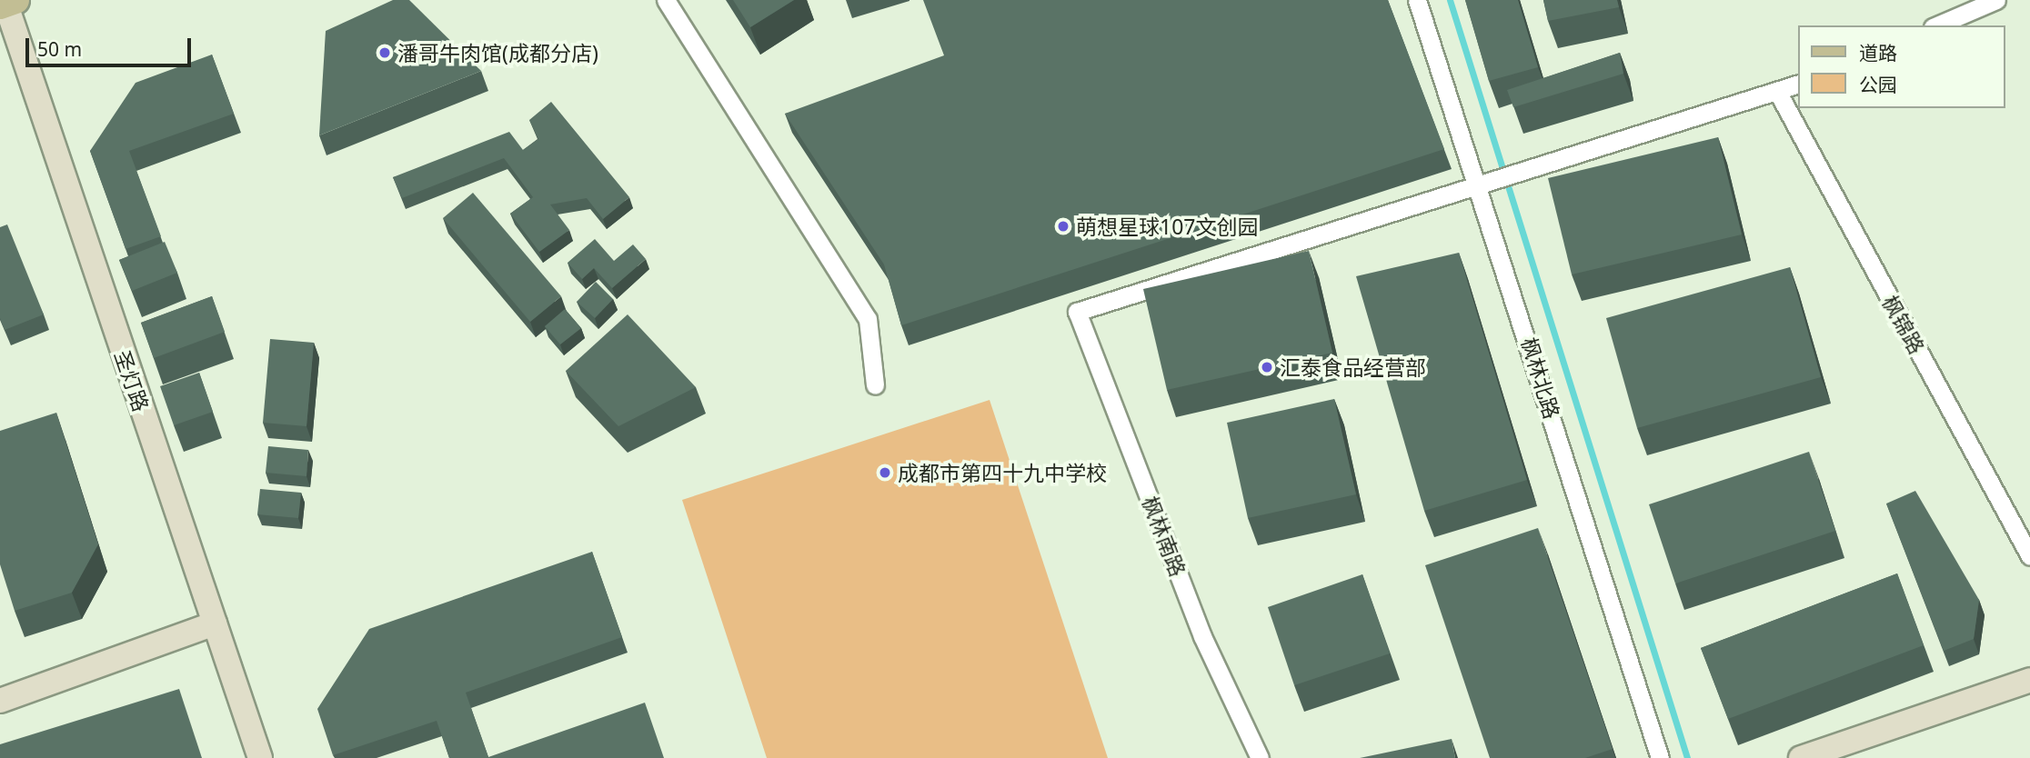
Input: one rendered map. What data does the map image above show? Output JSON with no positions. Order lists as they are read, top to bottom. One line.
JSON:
{"streets":{"street":["枫锦路","枫林北路","圣灯路","枫林南路"]},"crossings":[["枫林北路","枫林南路"]],"places":["潘哥牛肉馆(成都分店)","萌想星球107文创园","汇泰食品经营部","成都市第四十九中学校"],"legend":["道路","公园"],"scale_bar":"50 m"}
